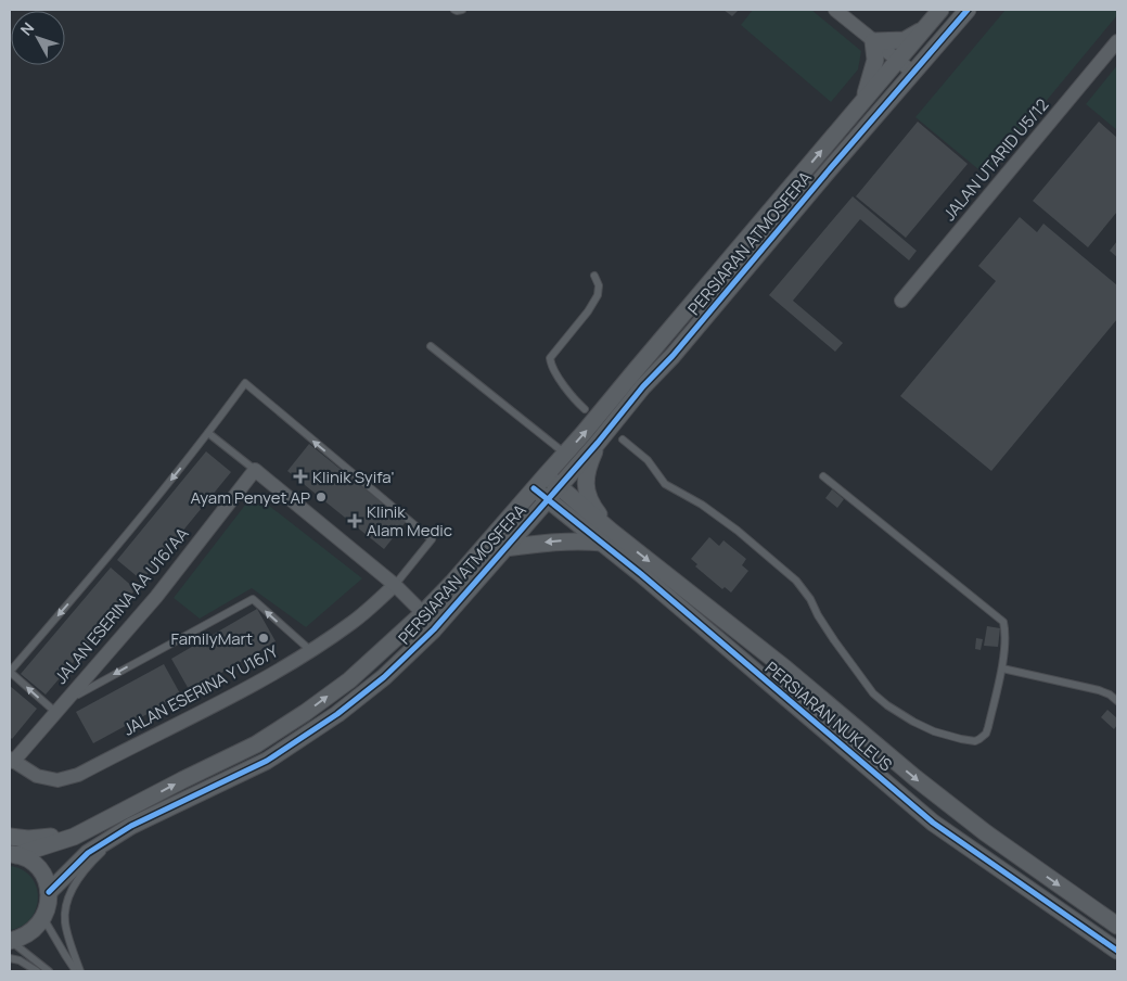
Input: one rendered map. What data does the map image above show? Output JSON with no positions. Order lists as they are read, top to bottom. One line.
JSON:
{"streets":{"street":["JALAN UTARID U5/12","PERSIARAN ATMOSFERA","JALAN ESERINA AA U16/AA","JALAN ESERINA Y U16/Y","PERSIARAN NUKLEUS"]},"crossings":[["PERSIARAN ATMOSFERA","PERSIARAN NUKLEUS"],["JALAN ESERINA AA U16/AA","JALAN ESERINA Y U16/Y"]],"places":{"health":["Klinik Syifa'","Klinik Alam Medic"],"other":["Ayam Penyet AP","FamilyMart"]},"north":"top left"}
